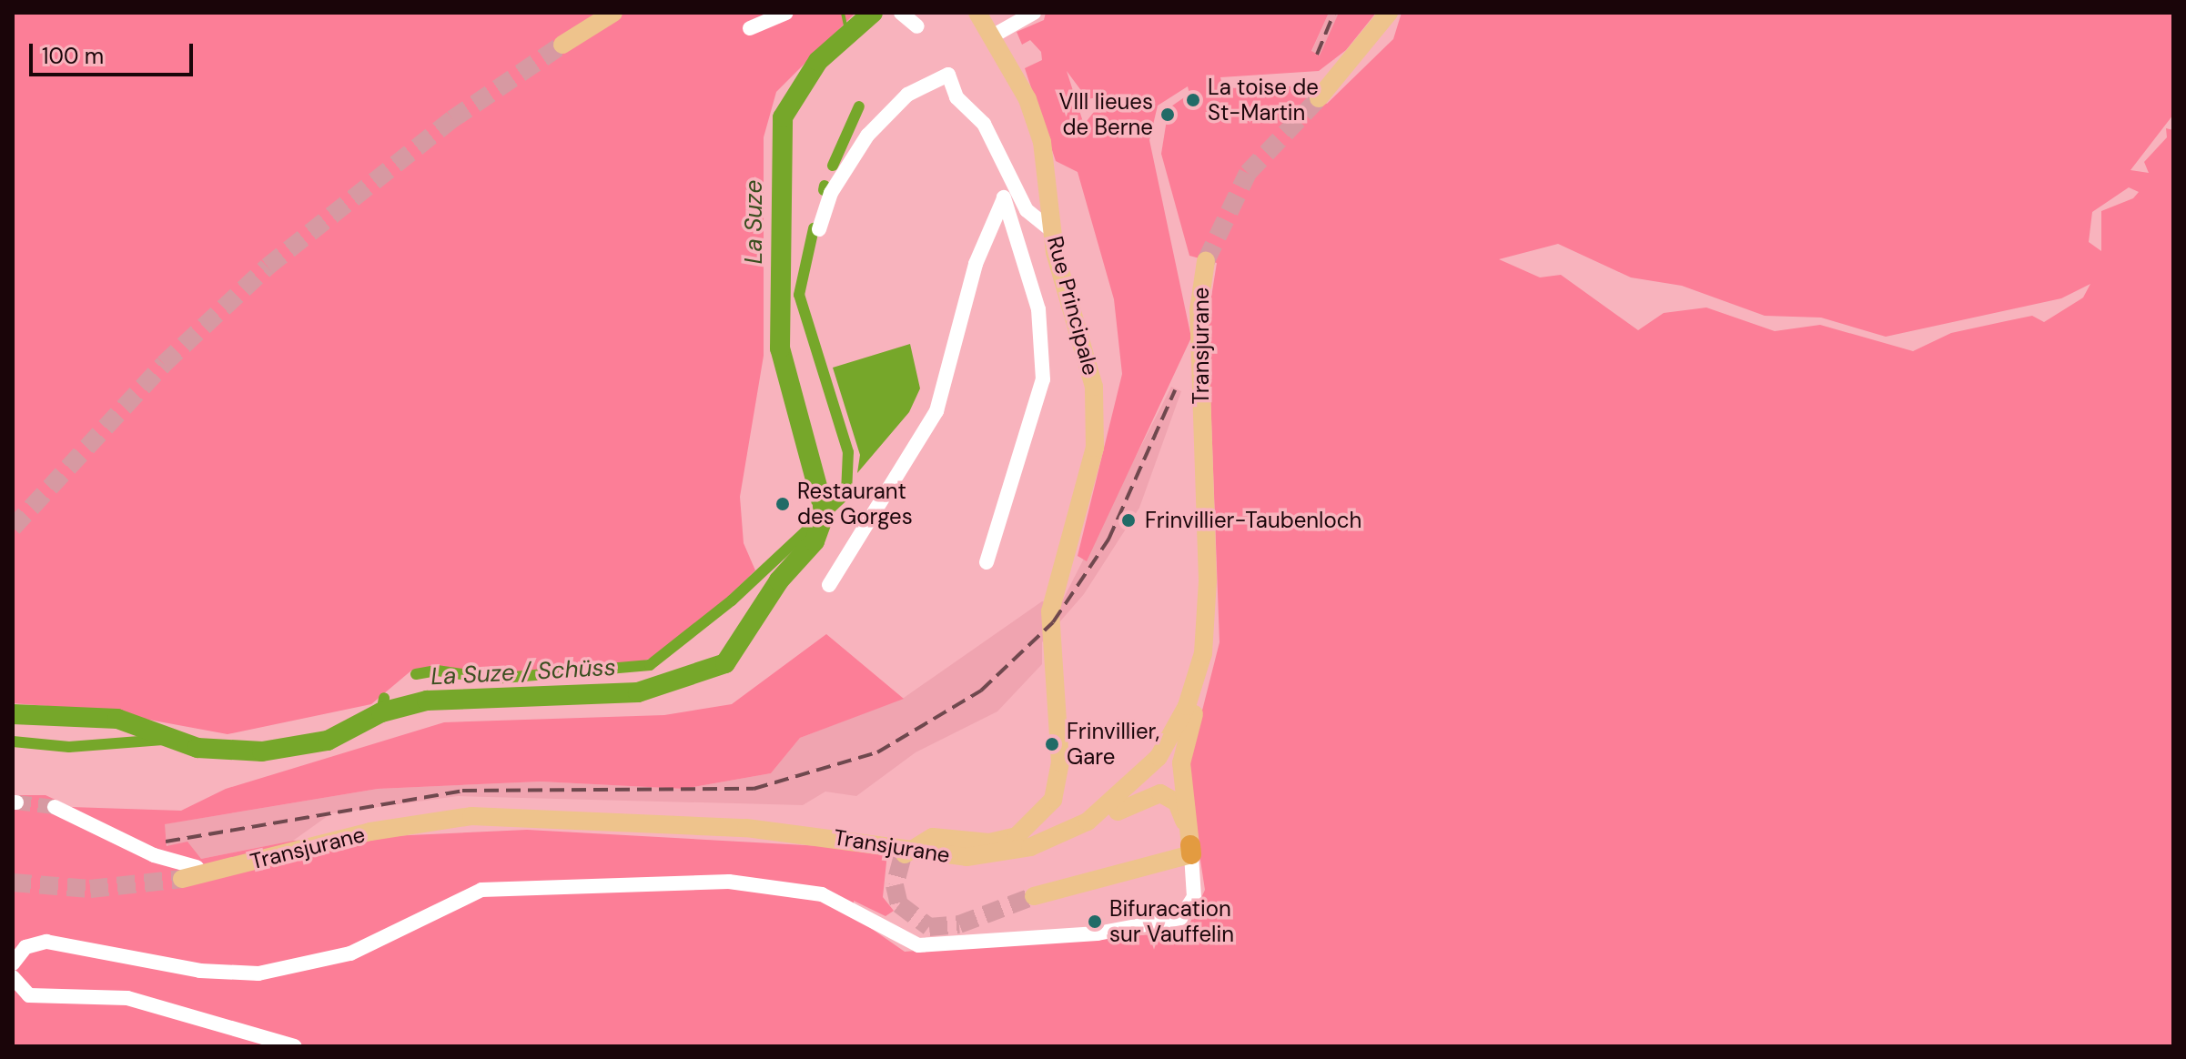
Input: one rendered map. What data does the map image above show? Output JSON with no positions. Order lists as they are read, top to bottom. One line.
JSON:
{"streets":{"main road":["Rue Principale","Transjurane"]},"crossings":[["Rue Principale","Transjurane"]],"water":["La Suze","La Suze / Schüss"],"places":["La toise de St-Martin","VIII lieues de Berne","Restaurant des Gorges","Frinvillier-Taubenloch","Frinvillier, Gare","Bifuracation sur Vauffelin"],"scale_bar":"100 m"}
